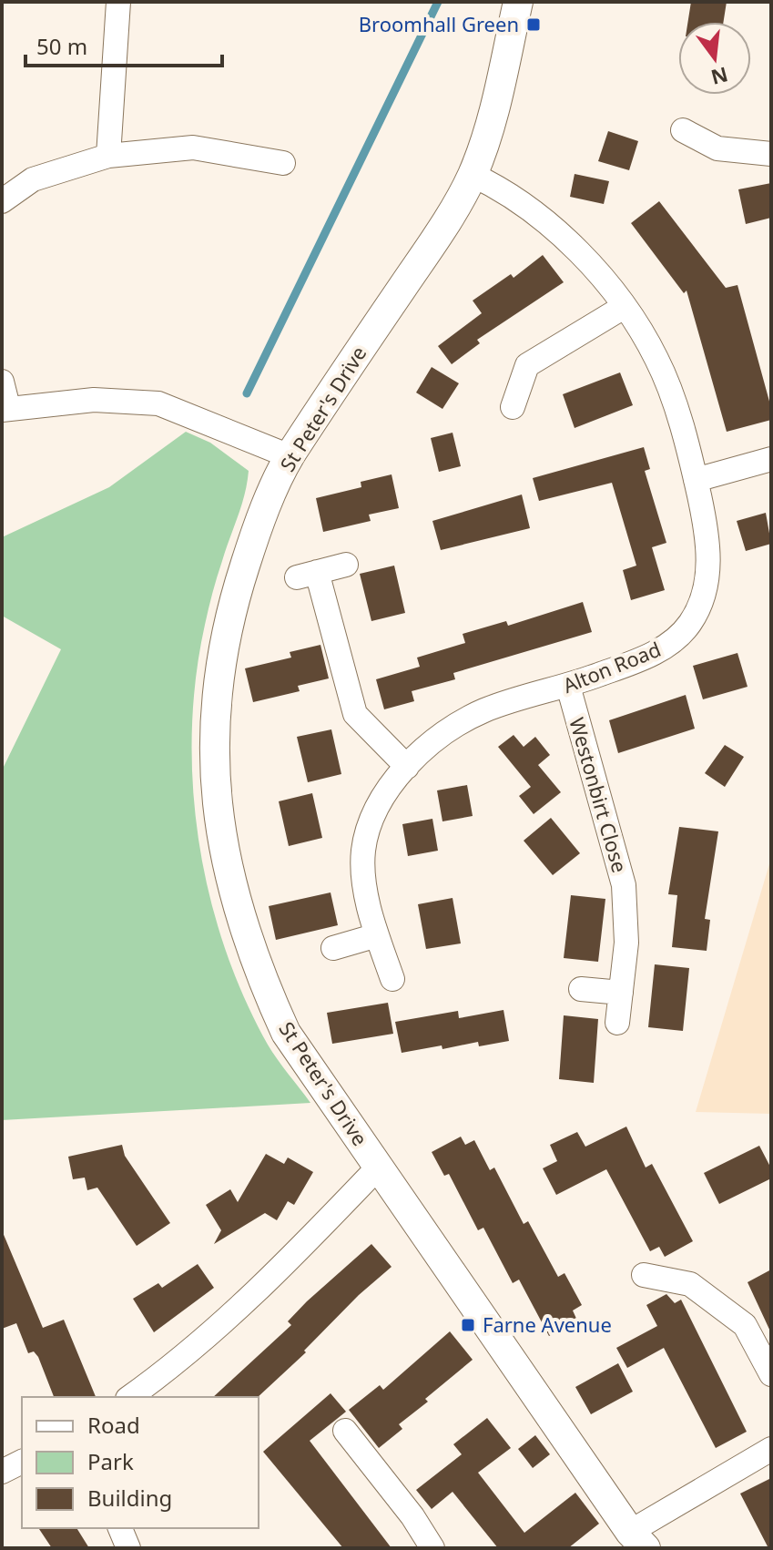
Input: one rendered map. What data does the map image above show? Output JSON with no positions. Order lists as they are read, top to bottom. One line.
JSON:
{"streets":{"street":["St Peter's Drive","Alton Road","Westonbirt Close"]},"crossings":[["St Peter's Drive","Alton Road"],["Alton Road","Westonbirt Close"]],"places":{"transit":["Broomhall Green","Farne Avenue"]},"legend":["Road","Park","Building"],"scale_bar":"50 m","north":"bottom"}
